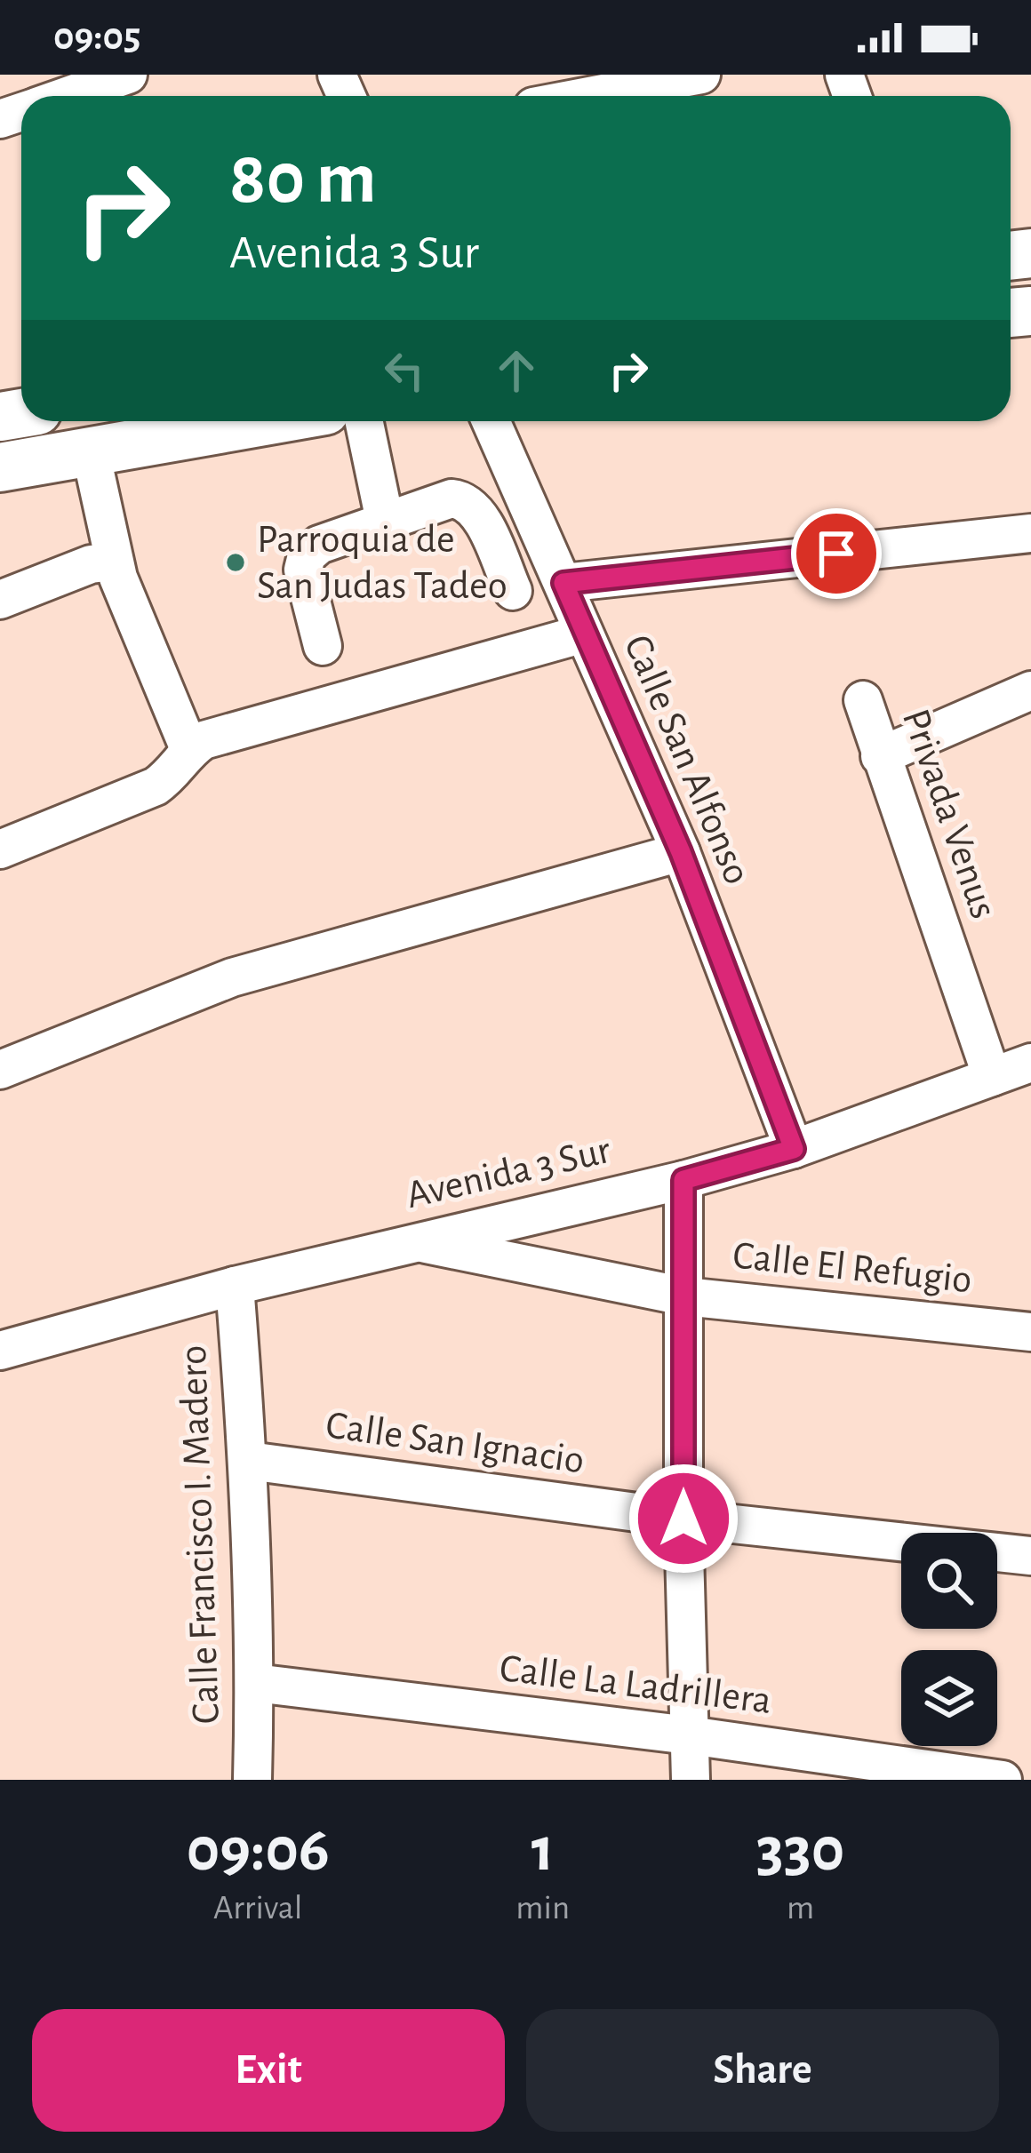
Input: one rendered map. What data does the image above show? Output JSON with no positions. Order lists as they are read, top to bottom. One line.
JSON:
{"streets":{"street":["Calle San Alfonso","Privada Venus","Avenida 3 Sur","Calle El Refugio","Calle San Ignacio","Calle Francisco I. Madero","Calle La Ladrillera"]},"crossings":[["Calle San Alfonso","Avenida 3 Sur"],["Privada Venus","Avenida 3 Sur"],["Avenida 3 Sur","Calle El Refugio"],["Avenida 3 Sur","Calle Francisco I. Madero"],["Calle San Ignacio","Calle Francisco I. Madero"],["Calle Francisco I. Madero","Calle La Ladrillera"]],"places":["Parroquia de San Judas Tadeo"],"page":{"status":"09:05","turn":["80 m","Avenida 3 Sur"],"eta":["09:06","Arrival","1","min","330","m"],"buttons":["Exit","Share"]}}
